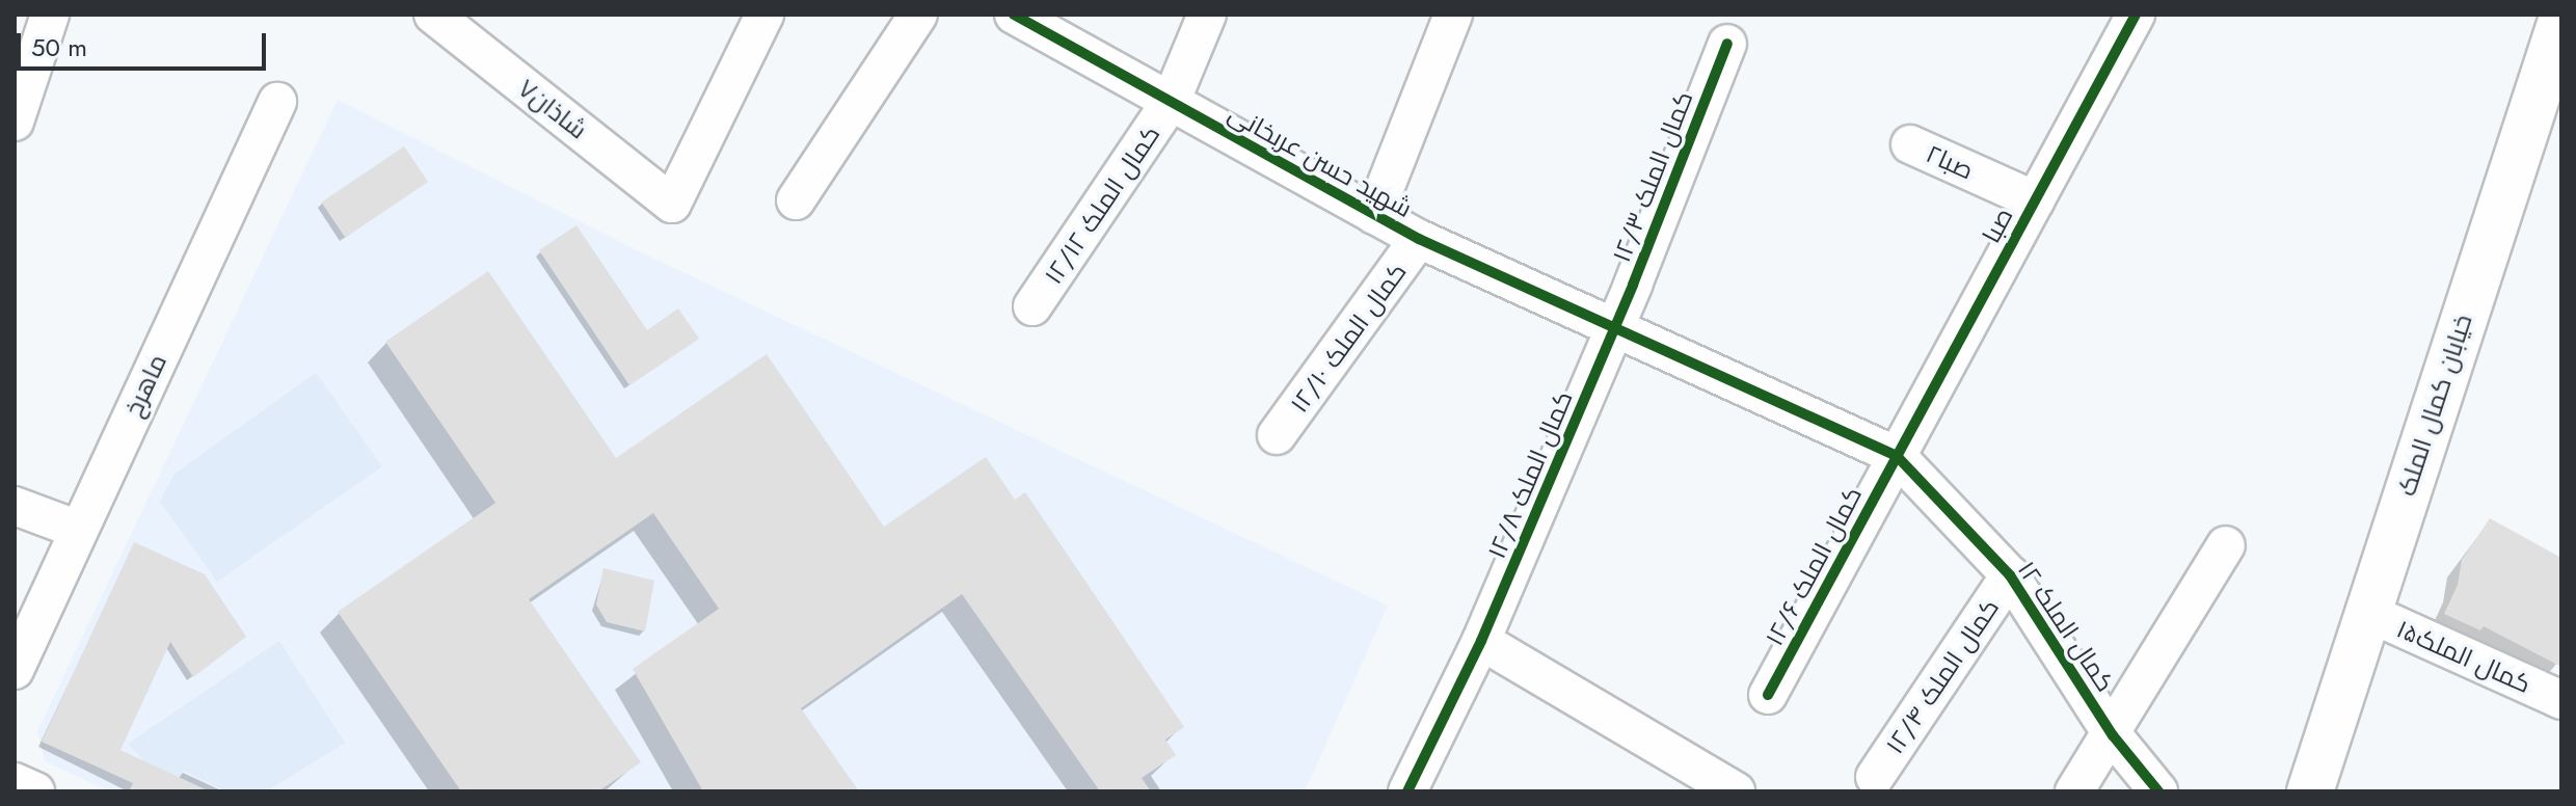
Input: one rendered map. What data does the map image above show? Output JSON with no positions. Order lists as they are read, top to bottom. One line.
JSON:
{"streets":{"main road":["خیابان کمال الملک"],"street":["شاذان۷","شهید حسن عربخانی","صبا۲","کمال الملک ۱۲/۳","کمال الملک ۱۲/۱۲","صبا","کمال الملک ۱۲/۱۰","ماهرخ","کمال الملک ۱۲/۸","کمال الملک ۱۲/۶","کمال الملک ۱۲","کمال الملک۱۵","کمال الملک ۱۲/۴"]},"crossings":[["شهید حسن عربخانی","کمال الملک ۱۲/۳"],["شهید حسن عربخانی","کمال الملک ۱۲/۱۲"],["شهید حسن عربخانی","صبا"],["شهید حسن عربخانی","کمال الملک ۱۲/۱۰"],["شهید حسن عربخانی","کمال الملک ۱۲/۸"],["شهید حسن عربخانی","کمال الملک ۱۲/۶"],["شهید حسن عربخانی","کمال الملک ۱۲"],["صبا۲","صبا"],["کمال الملک ۱۲/۳","کمال الملک ۱۲/۸"],["صبا","کمال الملک ۱۲/۶"],["صبا","کمال الملک ۱۲"],["خیابان کمال الملک","کمال الملک۱۵"],["کمال الملک ۱۲/۶","کمال الملک ۱۲"],["کمال الملک ۱۲","کمال الملک ۱۲/۴"]],"scale_bar":"50 m"}
